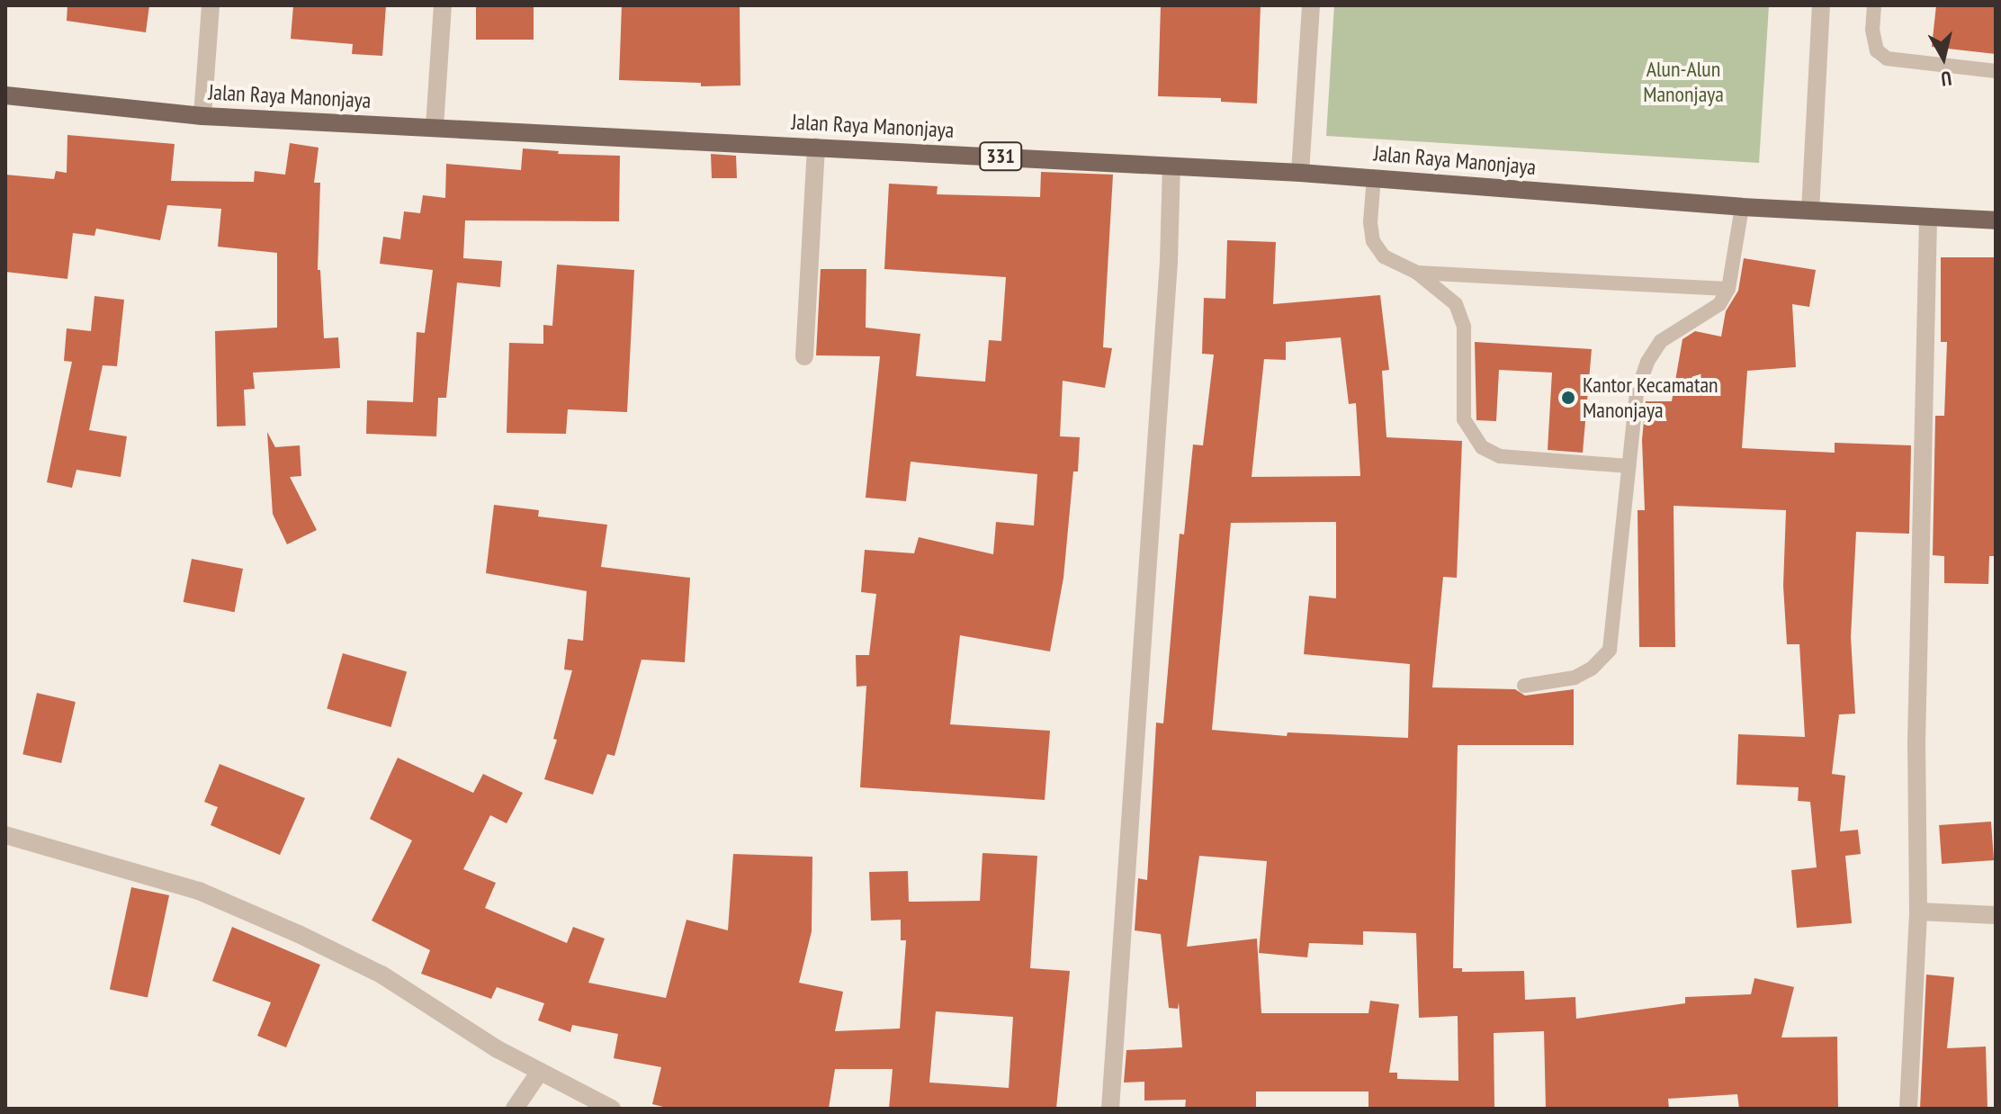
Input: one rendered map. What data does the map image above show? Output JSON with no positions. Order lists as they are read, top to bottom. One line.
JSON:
{"streets":{"main road":["Jalan Raya Manonjaya","331"]},"parks":["Alun-Alun Manonjaya"],"places":["Kantor Kecamatan Manonjaya"],"north":"bottom"}
